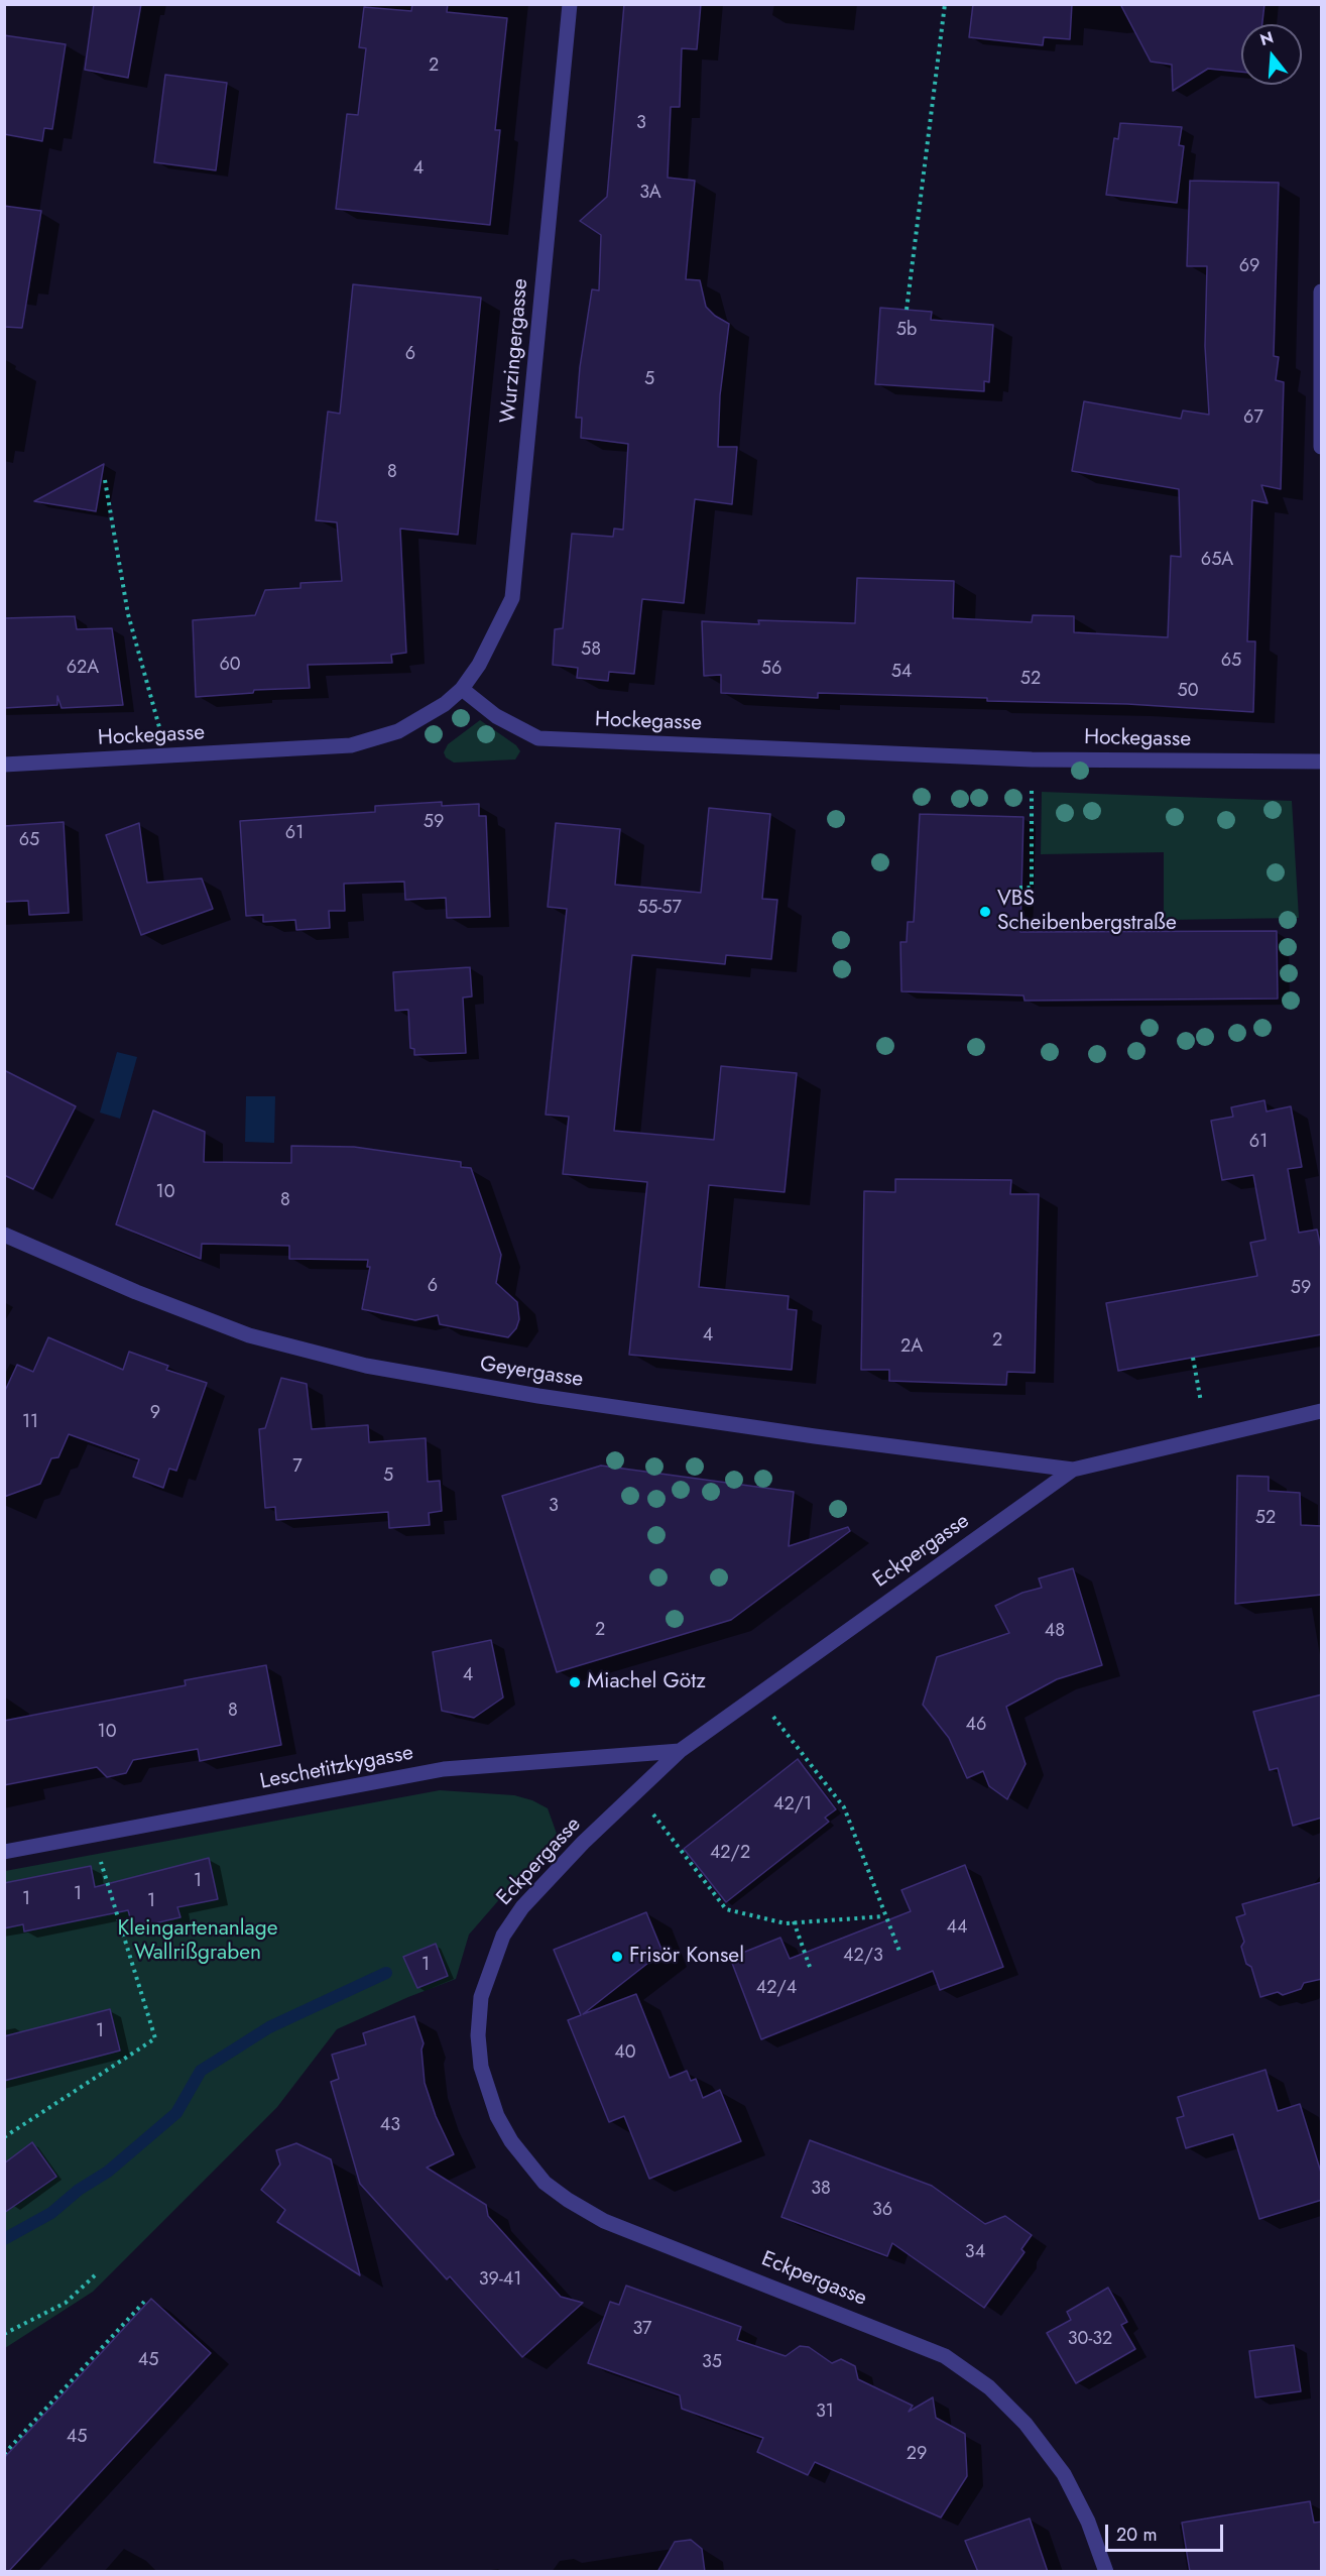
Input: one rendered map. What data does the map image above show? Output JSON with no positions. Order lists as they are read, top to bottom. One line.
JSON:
{"streets":{"street":["Wurzingergasse","Hockegasse","Geyergasse","Eckpergasse","Leschetitzkygasse"]},"crossings":[["Wurzingergasse","Hockegasse"],["Geyergasse","Eckpergasse"],["Eckpergasse","Leschetitzkygasse"]],"parks":["Kleingartenanlage Wallrißgraben"],"places":["VBS Scheibenbergstraße","Miachel Götz","Frisör Konsel"],"house_numbers":["2","3","4","3A","69","5b","6","5","67","8","65A","58","65","60","62A","56","54","52","50","59","61","65","55-57","61","10","8","6","59","4","2","2A","9","11","7","5","3","52","2","48","4","8","46","10","42/1","42/2","1","1","1","1","44","42/3","1","42/4","1","40","43","38","36","34","39-41","37","30-32","45","35","31","45","29"],"scale_bar":"20 m","north":"top"}
